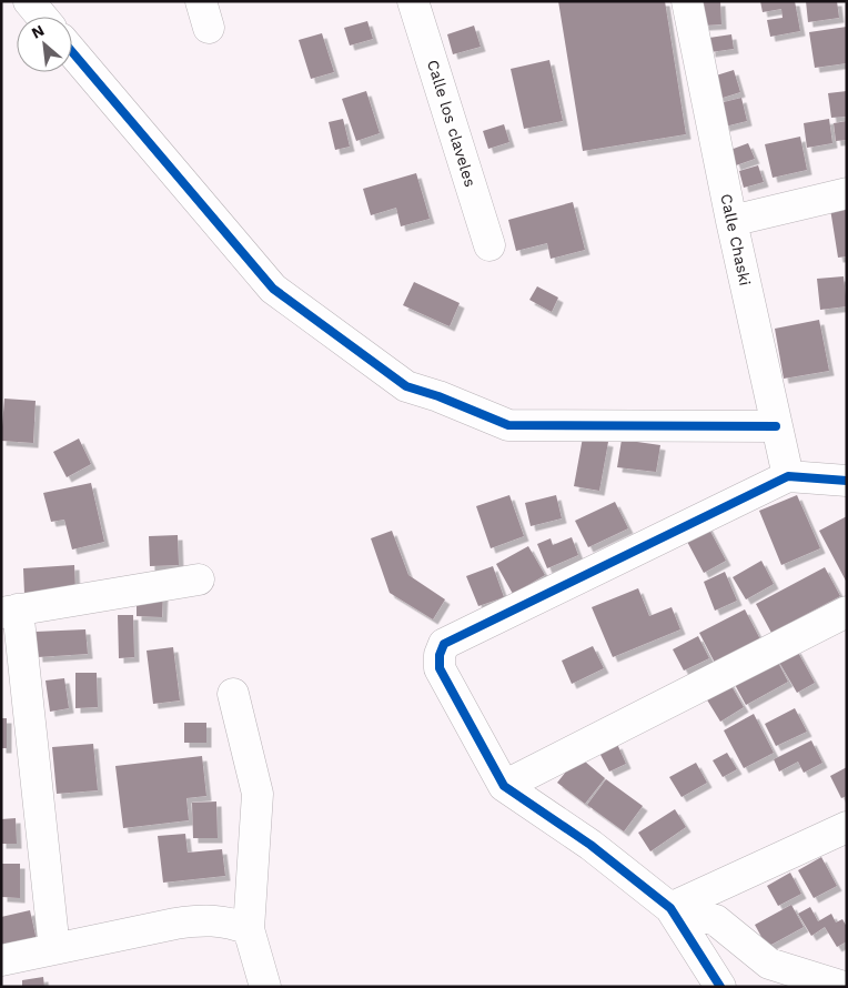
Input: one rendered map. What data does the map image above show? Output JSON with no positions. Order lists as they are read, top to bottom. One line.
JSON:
{"streets":{"street":["Calle los claveles","Calle Chaski"]},"north":"top left"}
